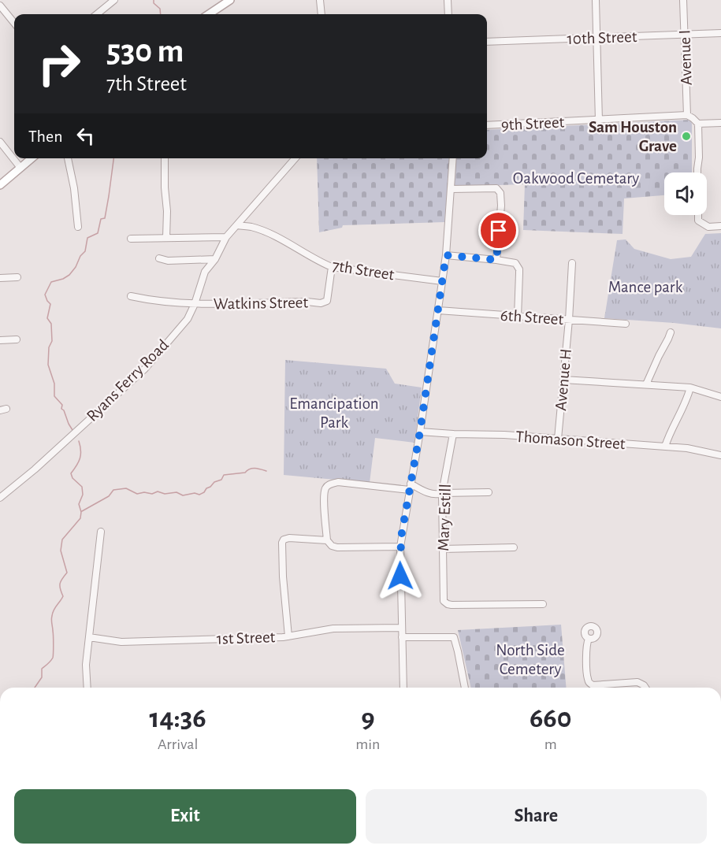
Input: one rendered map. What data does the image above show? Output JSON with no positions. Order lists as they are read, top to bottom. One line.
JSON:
{"streets":{"street":["10th Street","Avenue I","9th Street","7th Street","Watkins Street","6th Street","Avenue H","Ryans Ferry Road","Thomason Street","Mary Estill","1st Street"]},"crossings":[["10th Street","Avenue I"],["Avenue I","9th Street"],["7th Street","Watkins Street"],["7th Street","Ryans Ferry Road"],["Watkins Street","Ryans Ferry Road"],["6th Street","Avenue H"],["Avenue H","Thomason Street"],["Thomason Street","Mary Estill"]],"parks":["Oakwood Cemetary","Mance park","Emancipation Park","North Side Cemetery"],"places":["Sam Houston Grave"],"page":{"turn":["530 m","7th Street"],"then":"Then","eta":["14:36","Arrival","9","min","660","m"],"buttons":["Exit","Share"]}}
